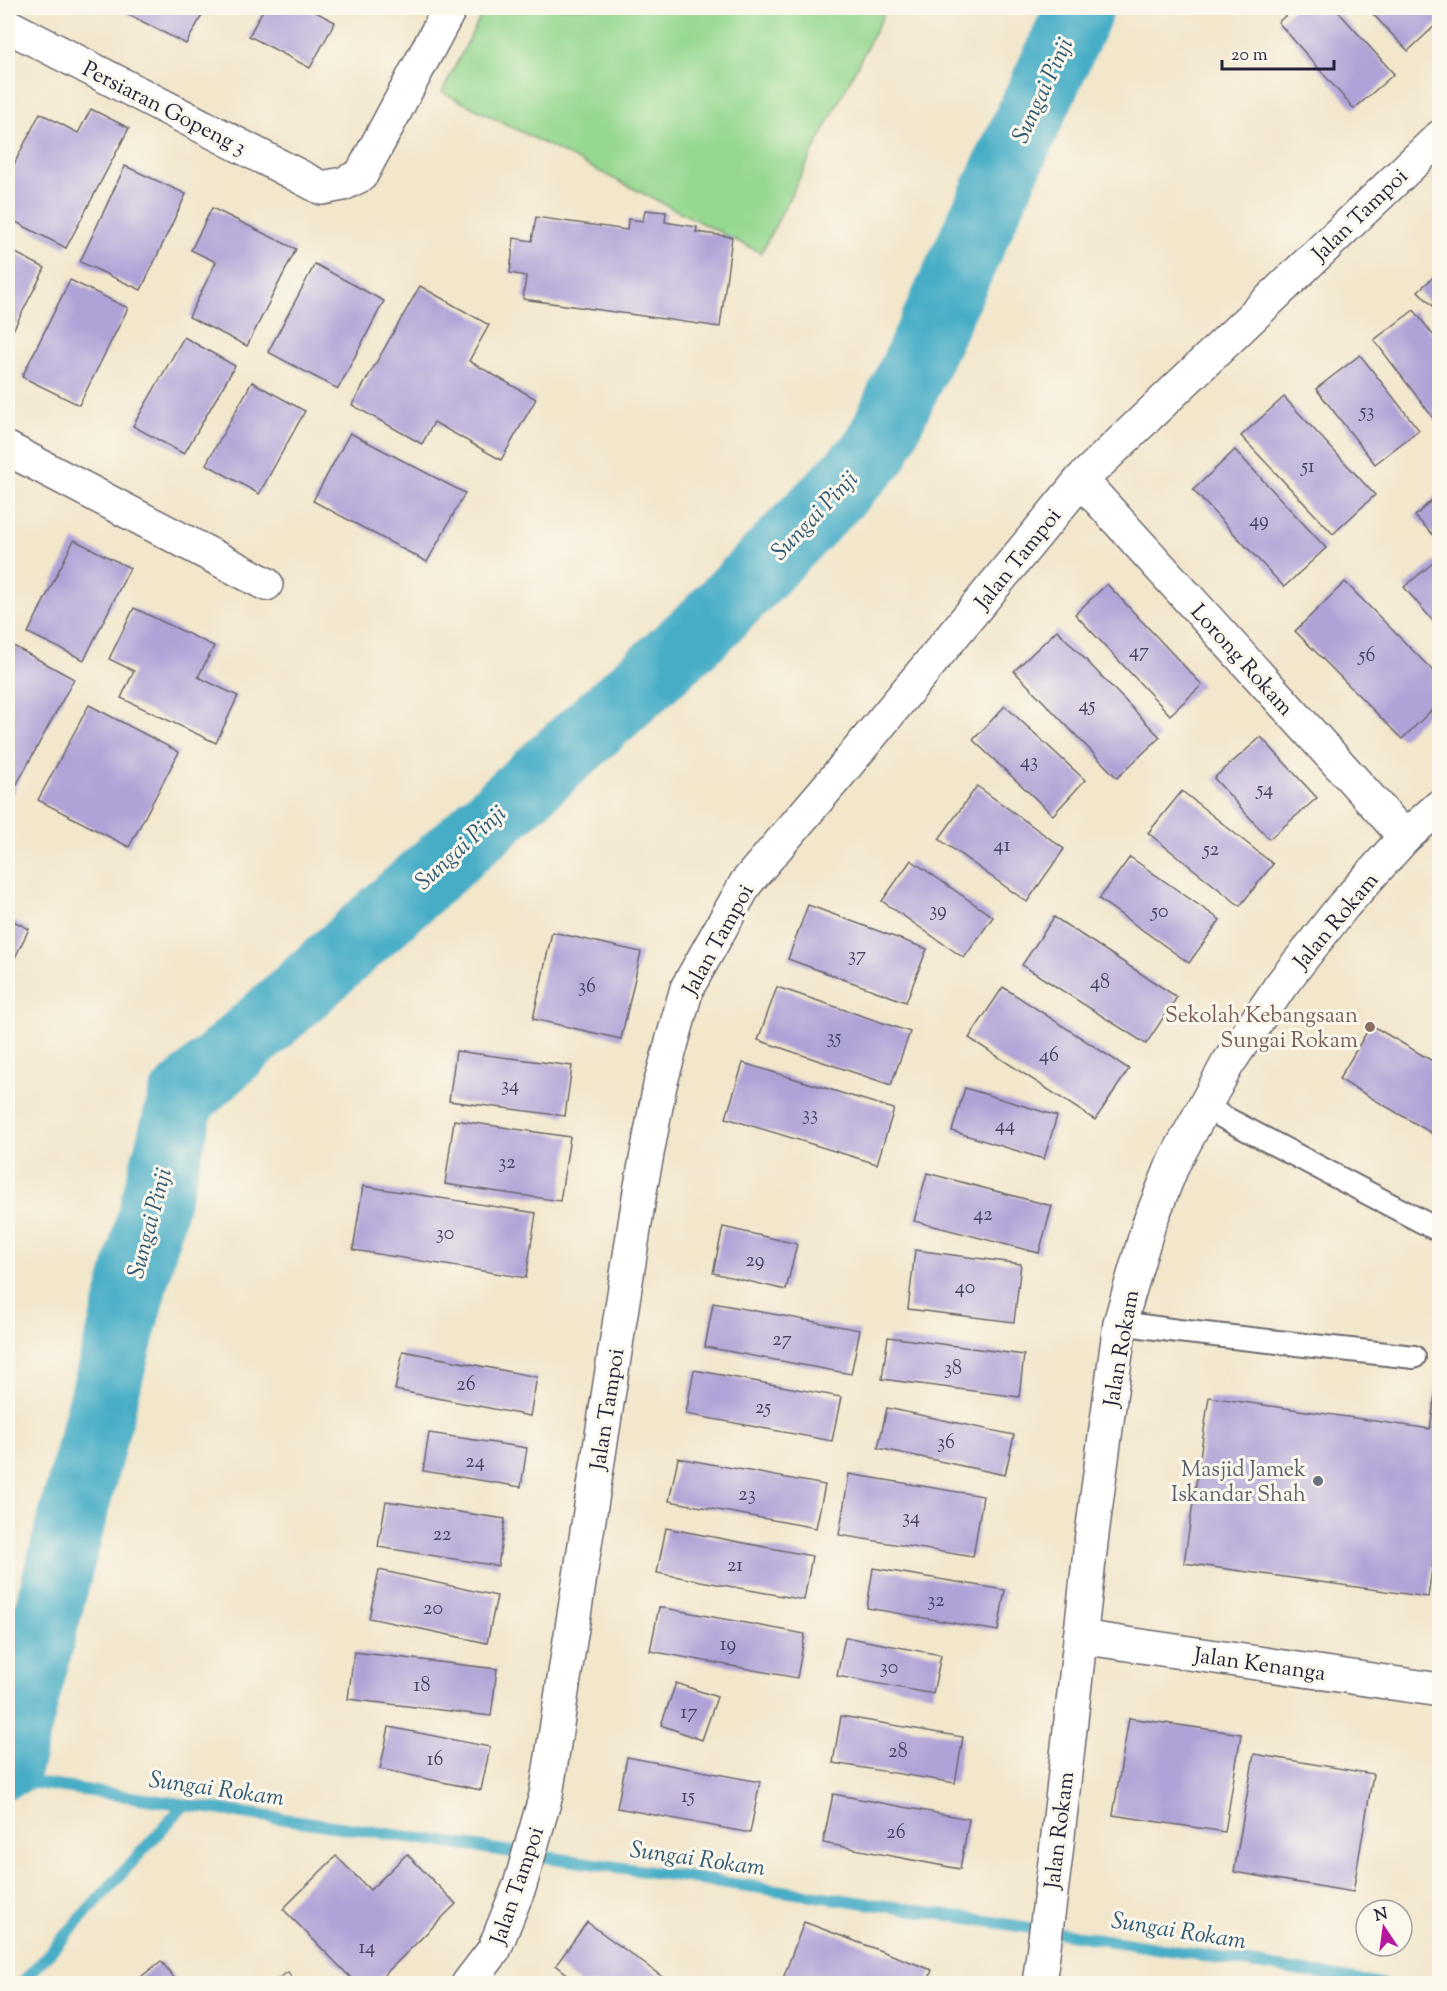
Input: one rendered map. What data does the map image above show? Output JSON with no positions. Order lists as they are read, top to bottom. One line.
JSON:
{"streets":{"street":["Persiaran Gopeng 3","Jalan Tampoi","Lorong Rokam","Jalan Rokam","Jalan Kenanga"]},"crossings":[["Jalan Tampoi","Lorong Rokam"],["Lorong Rokam","Jalan Rokam"],["Jalan Rokam","Jalan Kenanga"]],"water":["Sungai Pinji","Sungai Rokam"],"places":["Sekolah Kebangsaan Sungai Rokam","Masjid Jamek Iskandar Shah"],"house_numbers":["53","51","49","47","56","45","43","54","41","52","39","50","37","48","36","35","46","34","33","44","32","42","30","29","40","27","38","26","25","36","24","23","34","22","21","32","20","19","30","18","17","28","16","15","26","14"],"scale_bar":"20 m","north":"top"}
